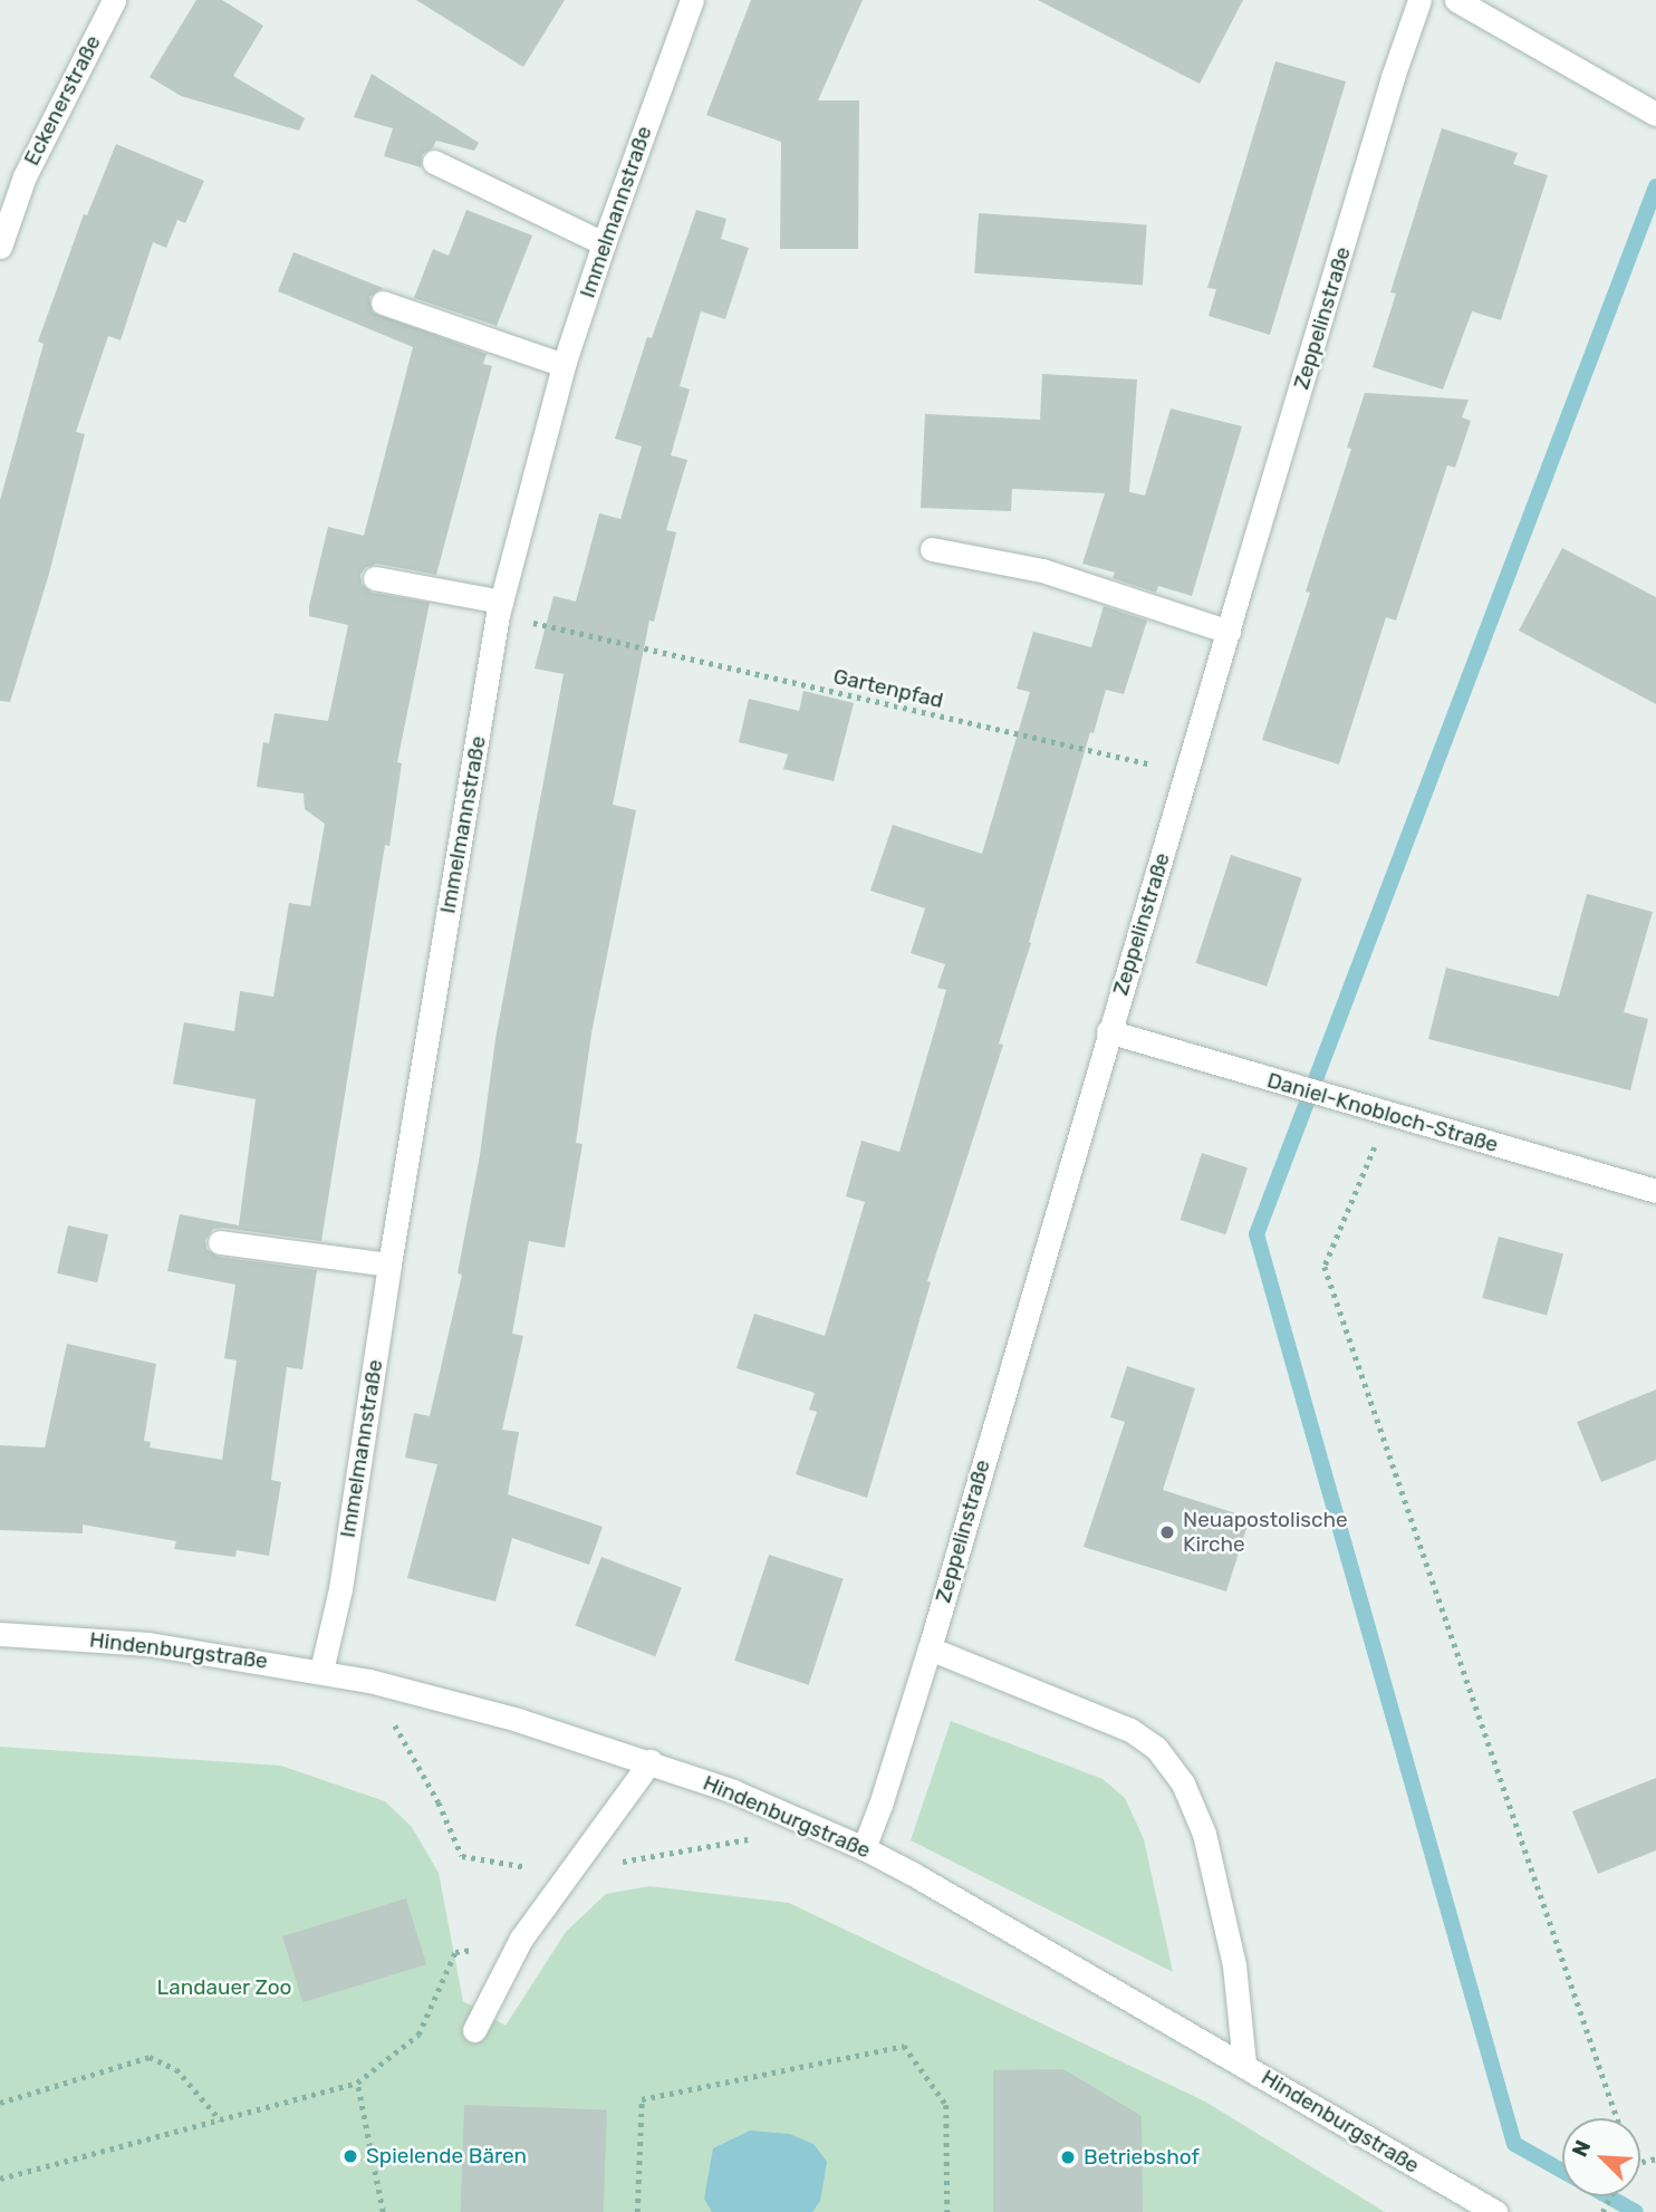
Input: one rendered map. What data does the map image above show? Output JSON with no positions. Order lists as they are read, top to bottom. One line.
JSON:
{"streets":{"street":["Eckenerstraße","Immelmannstraße","Zeppelinstraße","Daniel-Knobloch-Straße","Hindenburgstraße"],"path":["Gartenpfad"]},"crossings":[["Immelmannstraße","Gartenpfad"],["Immelmannstraße","Hindenburgstraße"],["Zeppelinstraße","Gartenpfad"],["Zeppelinstraße","Daniel-Knobloch-Straße"],["Zeppelinstraße","Hindenburgstraße"]],"parks":["Landauer Zoo"],"places":["Neuapostolische Kirche","Spielende Bären","Betriebshof"],"north":"top left"}
